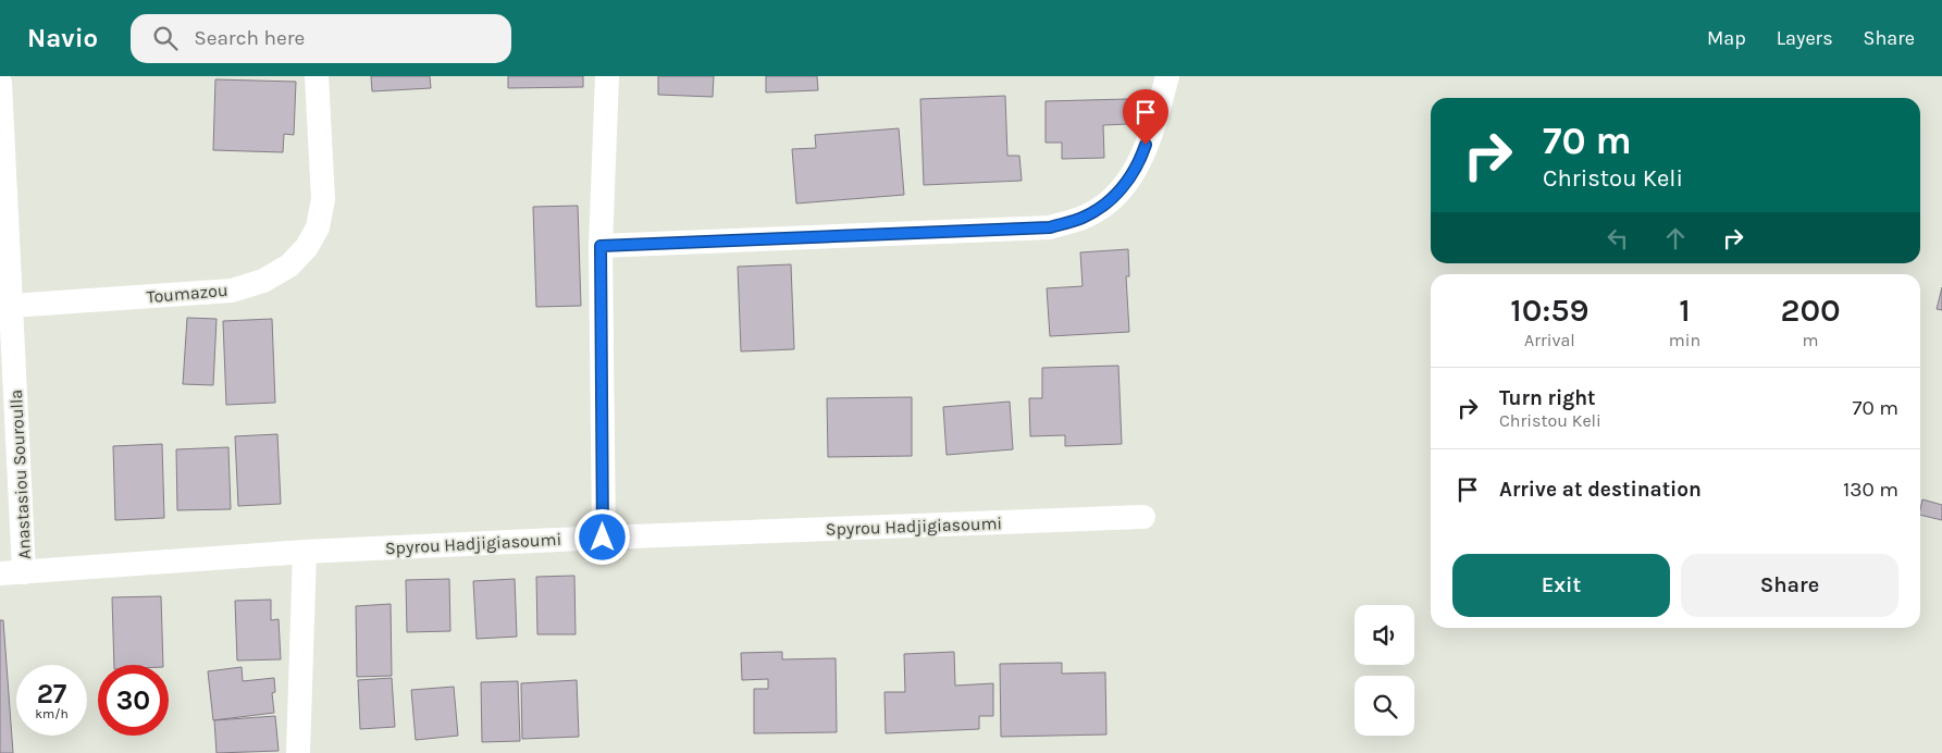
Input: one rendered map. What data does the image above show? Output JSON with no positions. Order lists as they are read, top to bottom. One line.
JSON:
{"streets":{"street":["Toumazou","Anastasiou Souroulla","Spyrou Hadjigiasoumi"]},"crossings":[["Toumazou","Anastasiou Souroulla"],["Anastasiou Souroulla","Spyrou Hadjigiasoumi"]],"page":{"header":"Navio","search":"Search here","nav":["Map","Layers","Share"],"turn":["70 m","Christou Keli"],"eta":["10:59","Arrival","1","min","200","m"],"list":[{"name":"Turn right","note":"Christou Keli","value":"70 m"},{"name":"Arrive at destination","value":"130 m"}],"buttons":["Exit","Share"],"speed":"27 km/h","limit":"30"}}
